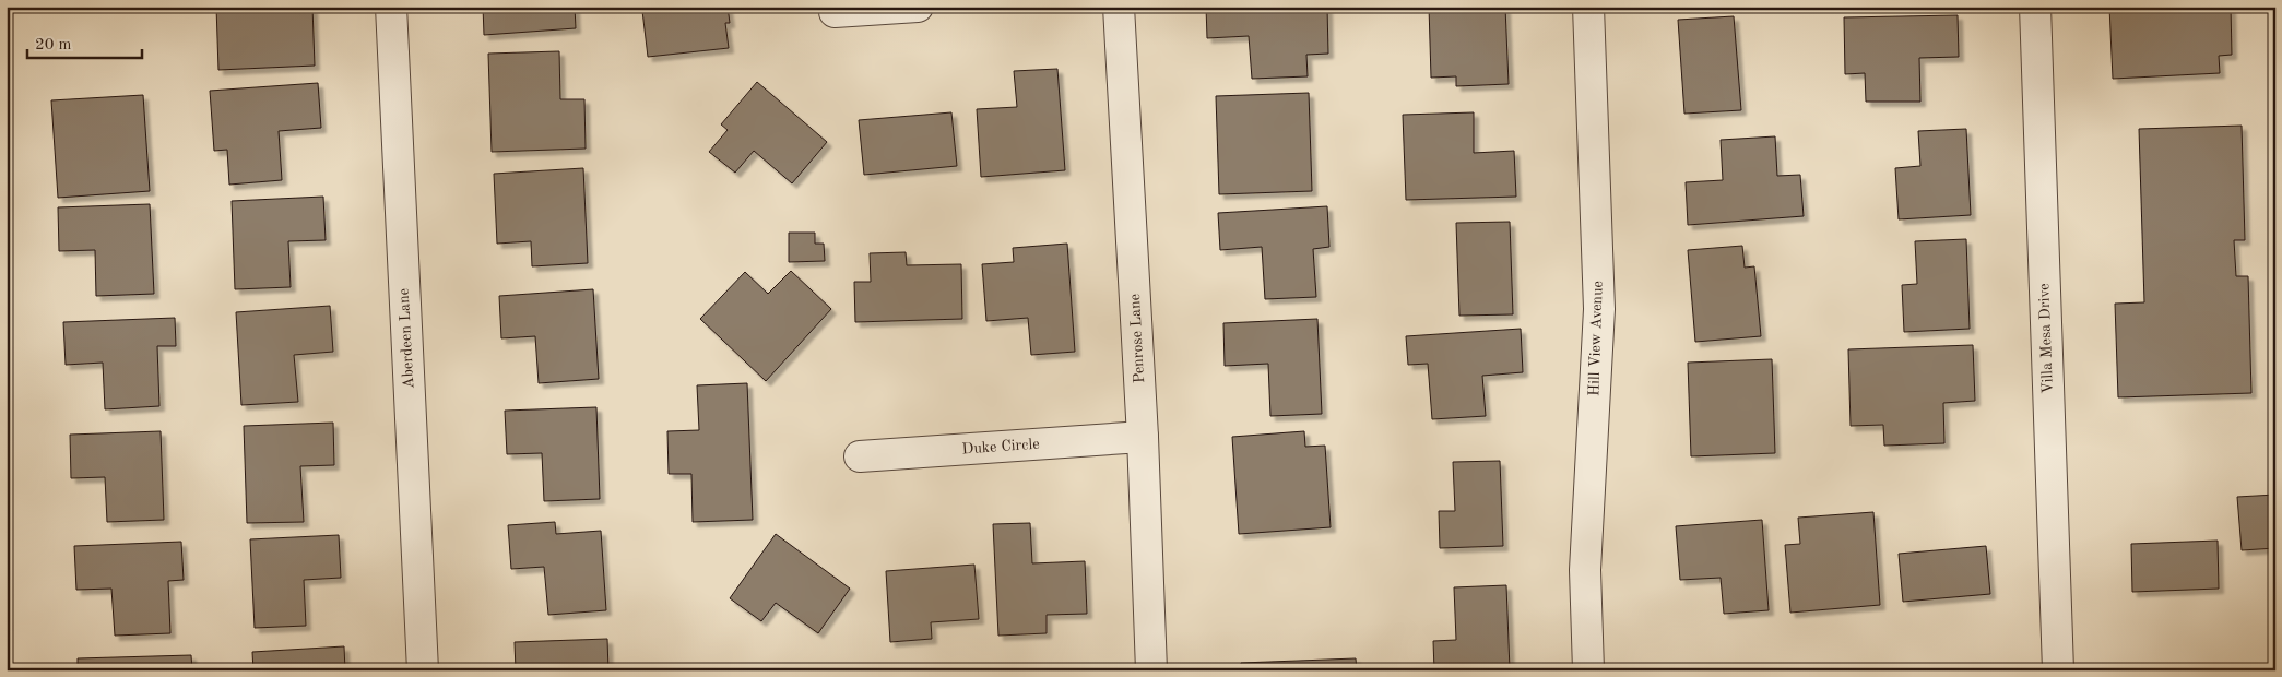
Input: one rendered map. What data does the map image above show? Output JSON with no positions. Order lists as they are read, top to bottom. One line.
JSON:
{"streets":{"street":["Aberdeen Lane","Penrose Lane","Hill View Avenue","Villa Mesa Drive","Duke Circle"]},"crossings":[["Penrose Lane","Duke Circle"]],"scale_bar":"20 m"}
